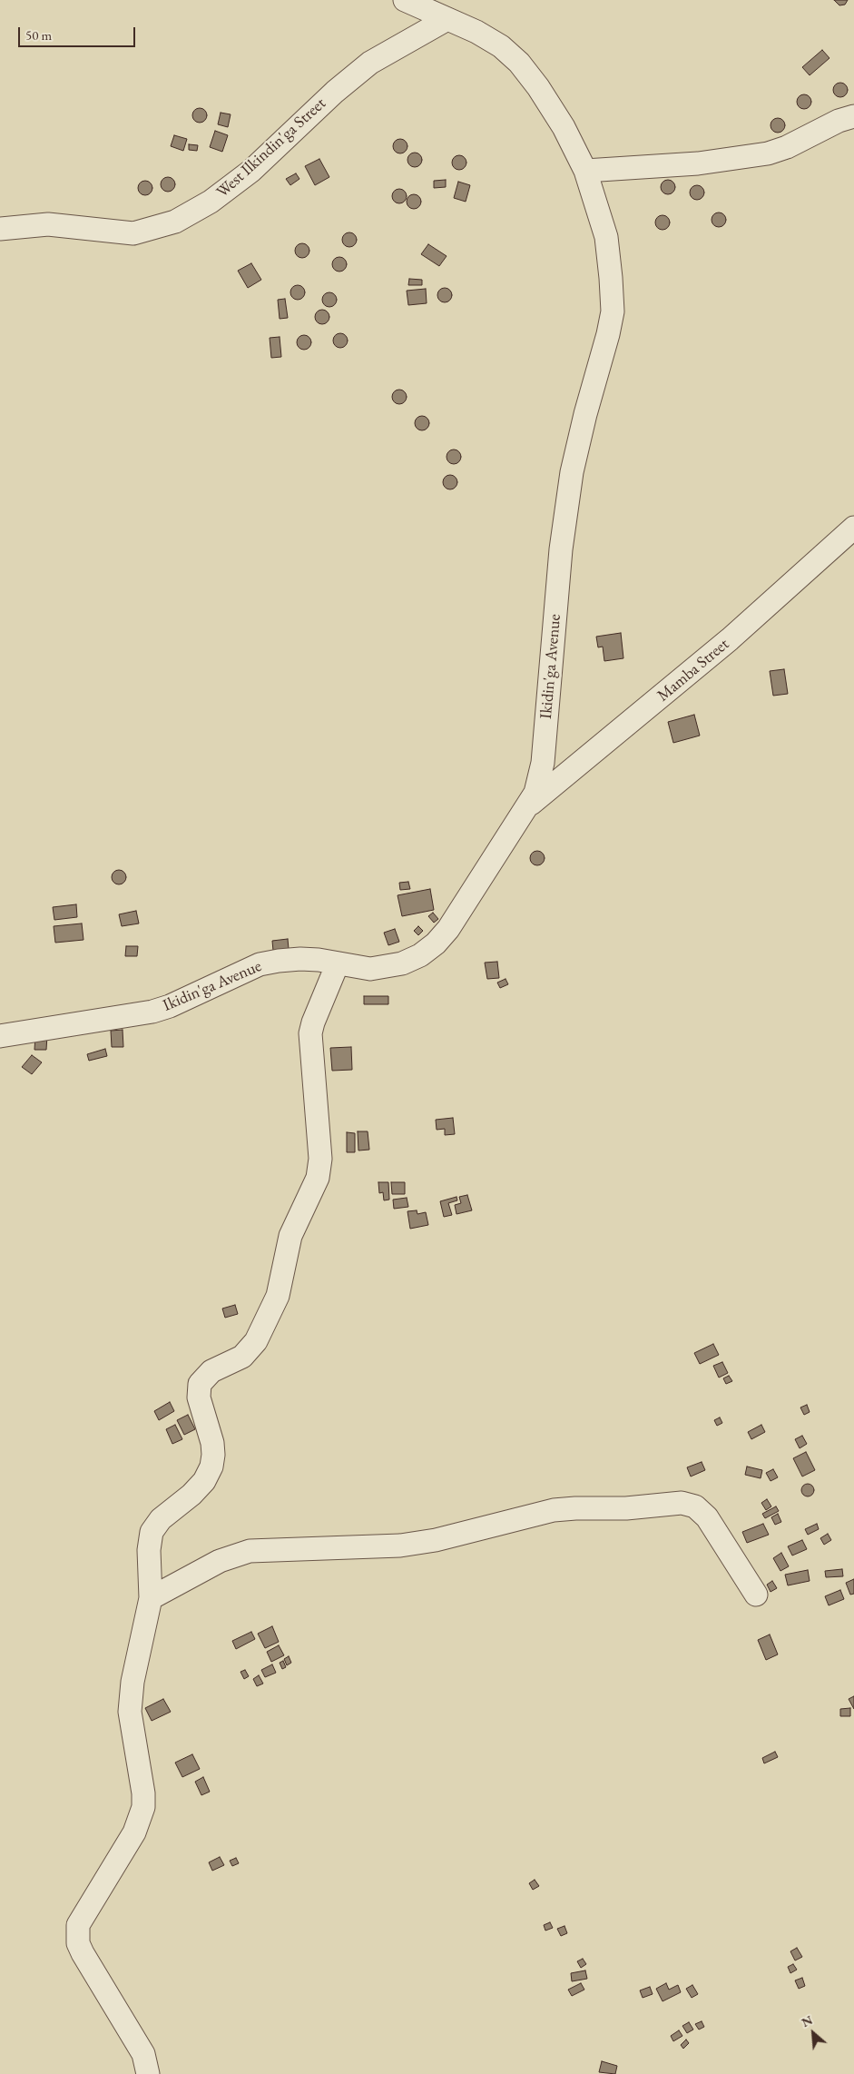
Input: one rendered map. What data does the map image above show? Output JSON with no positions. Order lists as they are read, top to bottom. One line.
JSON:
{"streets":{"street":["West Ilkindin'ga Street","Ikidin'ga Avenue","Mamba Street"]},"crossings":[["West Ilkindin'ga Street","Ikidin'ga Avenue"],["Ikidin'ga Avenue","Mamba Street"]],"scale_bar":"50 m","north":"top left"}
